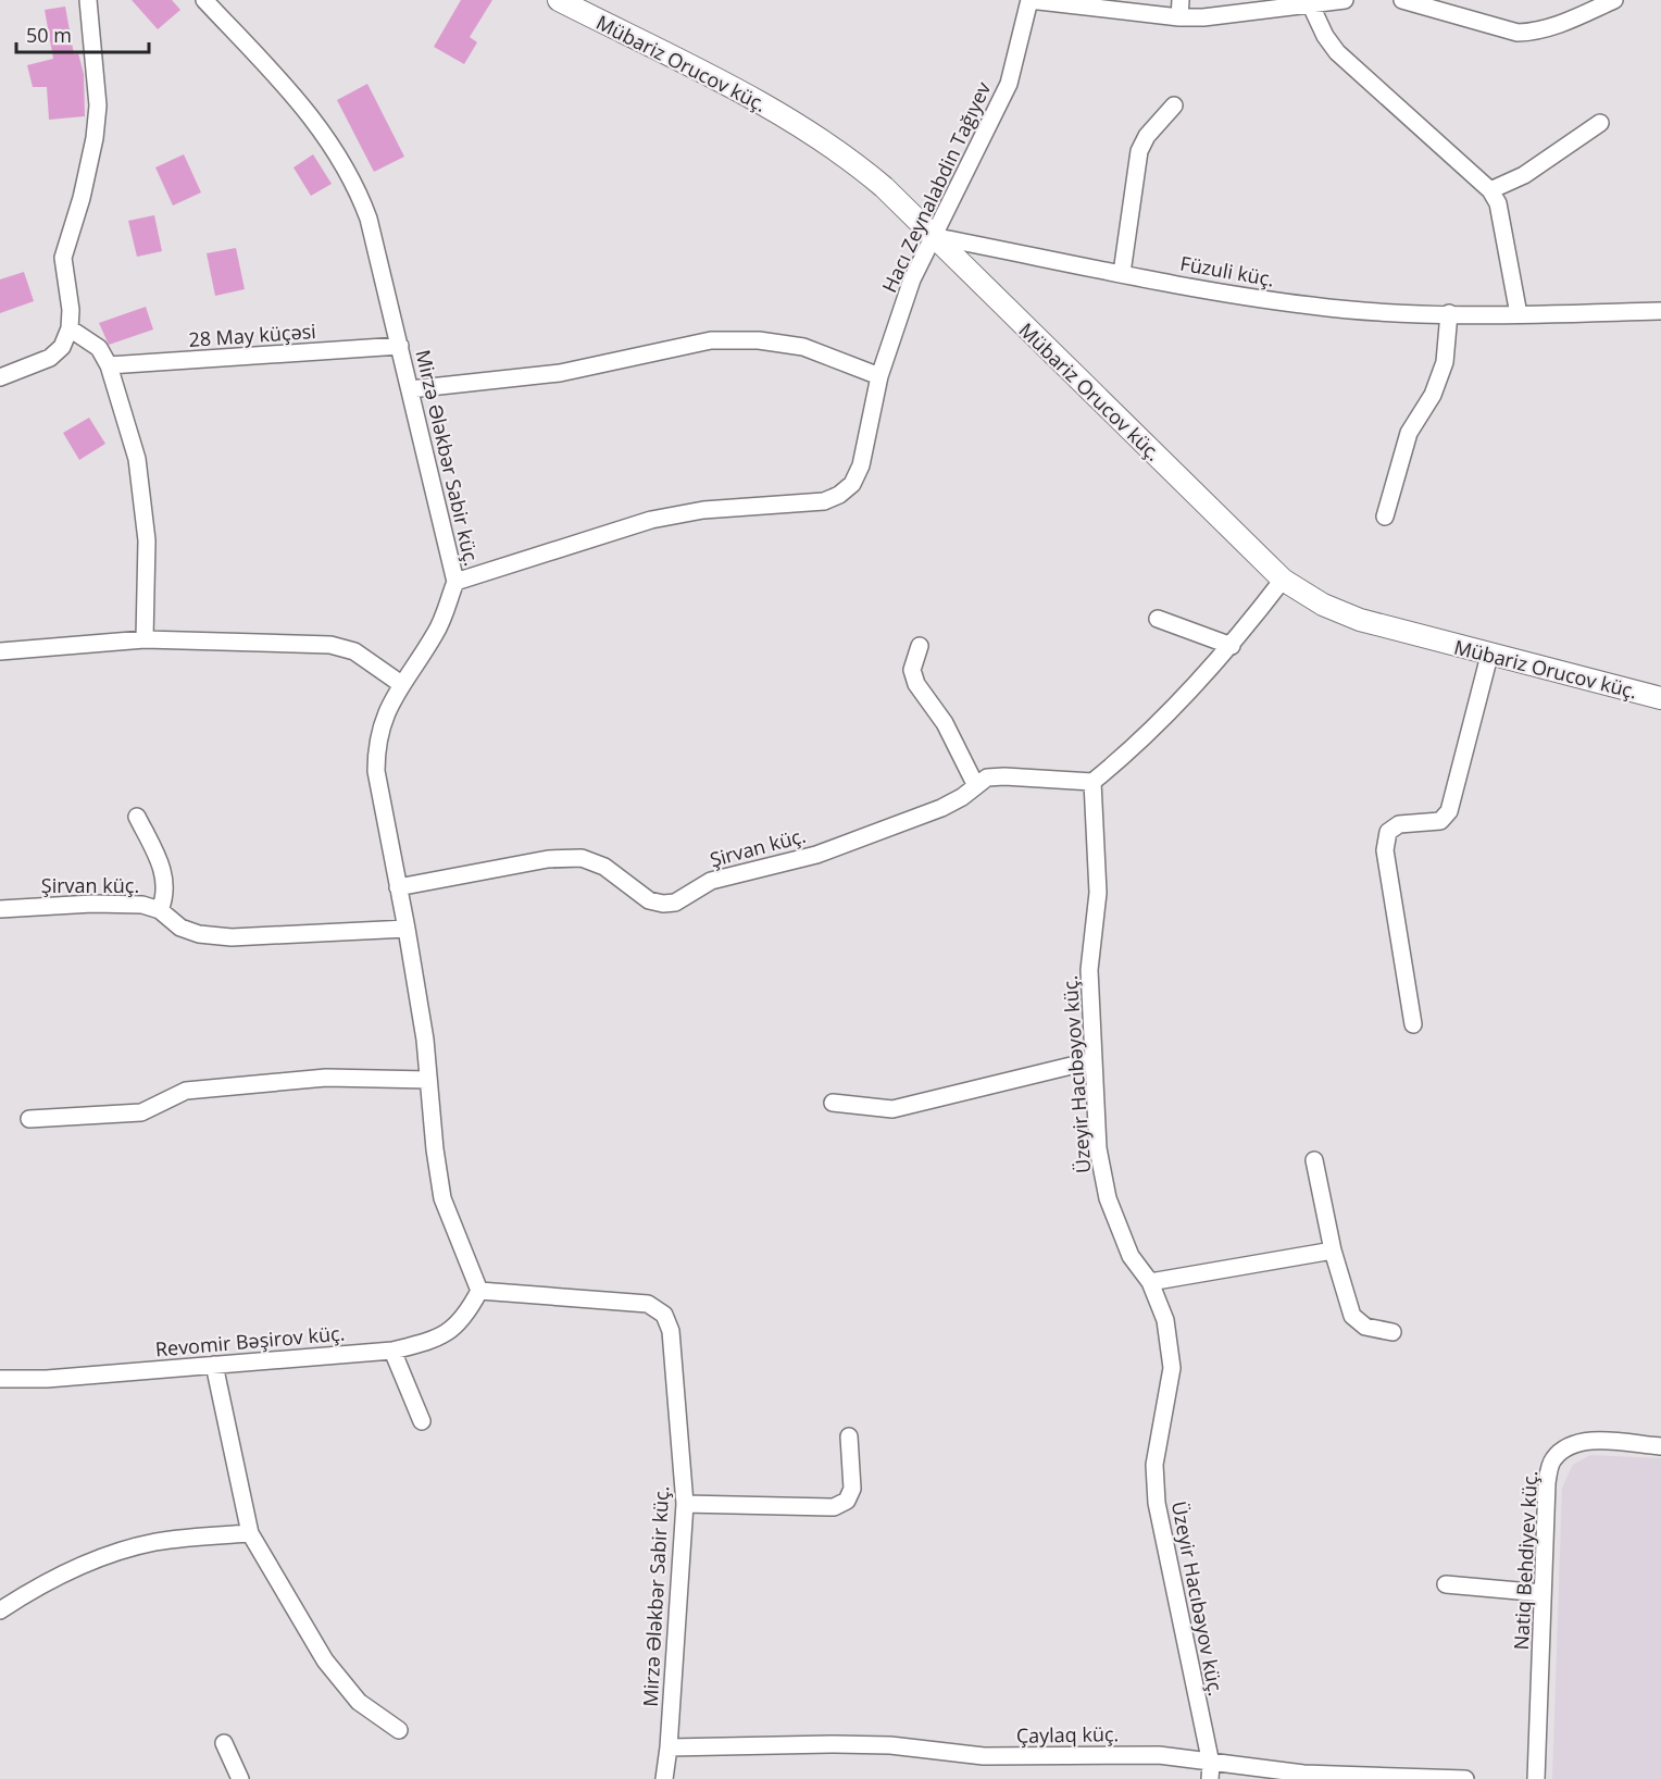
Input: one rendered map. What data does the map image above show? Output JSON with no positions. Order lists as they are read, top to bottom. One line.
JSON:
{"streets":{"street":["Mübariz Orucov küç.","Hacı Zeynalabdin Tağıyev","Füzuli küç.","28 May küçəsi","Mirzə Ələkbər Sabir küç.","Şirvan küç.","Üzeyir Hacıbəyov küç.","Revomir Bəşirov küç.","Natiq Behdiyev küç.","Çaylaq küç."]},"crossings":[["Mübariz Orucov küç.","Hacı Zeynalabdin Tağıyev"],["Mübariz Orucov küç.","Füzuli küç."],["Hacı Zeynalabdin Tağıyev","Füzuli küç."],["Hacı Zeynalabdin Tağıyev","Mirzə Ələkbər Sabir küç."],["28 May küçəsi","Mirzə Ələkbər Sabir küç."],["Mirzə Ələkbər Sabir küç.","Şirvan küç."],["Mirzə Ələkbər Sabir küç.","Revomir Bəşirov küç."],["Mirzə Ələkbər Sabir küç.","Çaylaq küç."],["Şirvan küç.","Üzeyir Hacıbəyov küç."],["Üzeyir Hacıbəyov küç.","Çaylaq küç."]],"scale_bar":"50 m"}
